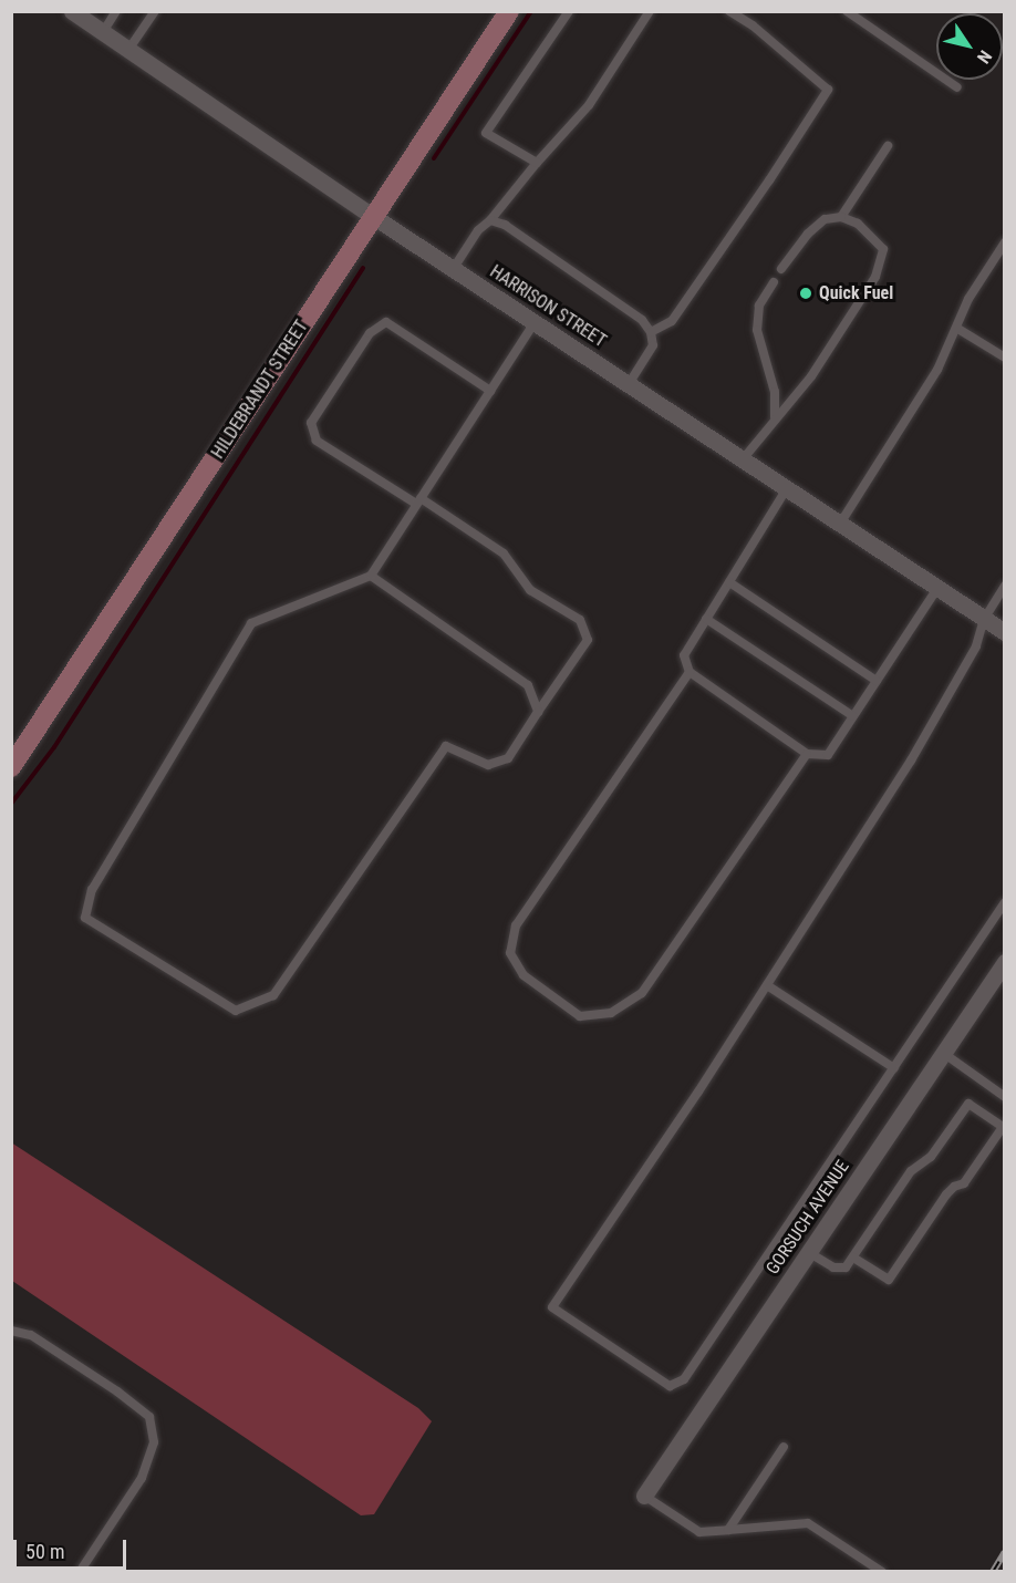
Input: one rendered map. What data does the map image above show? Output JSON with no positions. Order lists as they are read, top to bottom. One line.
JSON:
{"streets":{"street":["HARRISON STREET","HILDEBRANDT STREET","GORSUCH AVENUE"]},"crossings":[["HARRISON STREET","HILDEBRANDT STREET"]],"places":["Quick Fuel"],"scale_bar":"50 m","north":"bottom right"}
